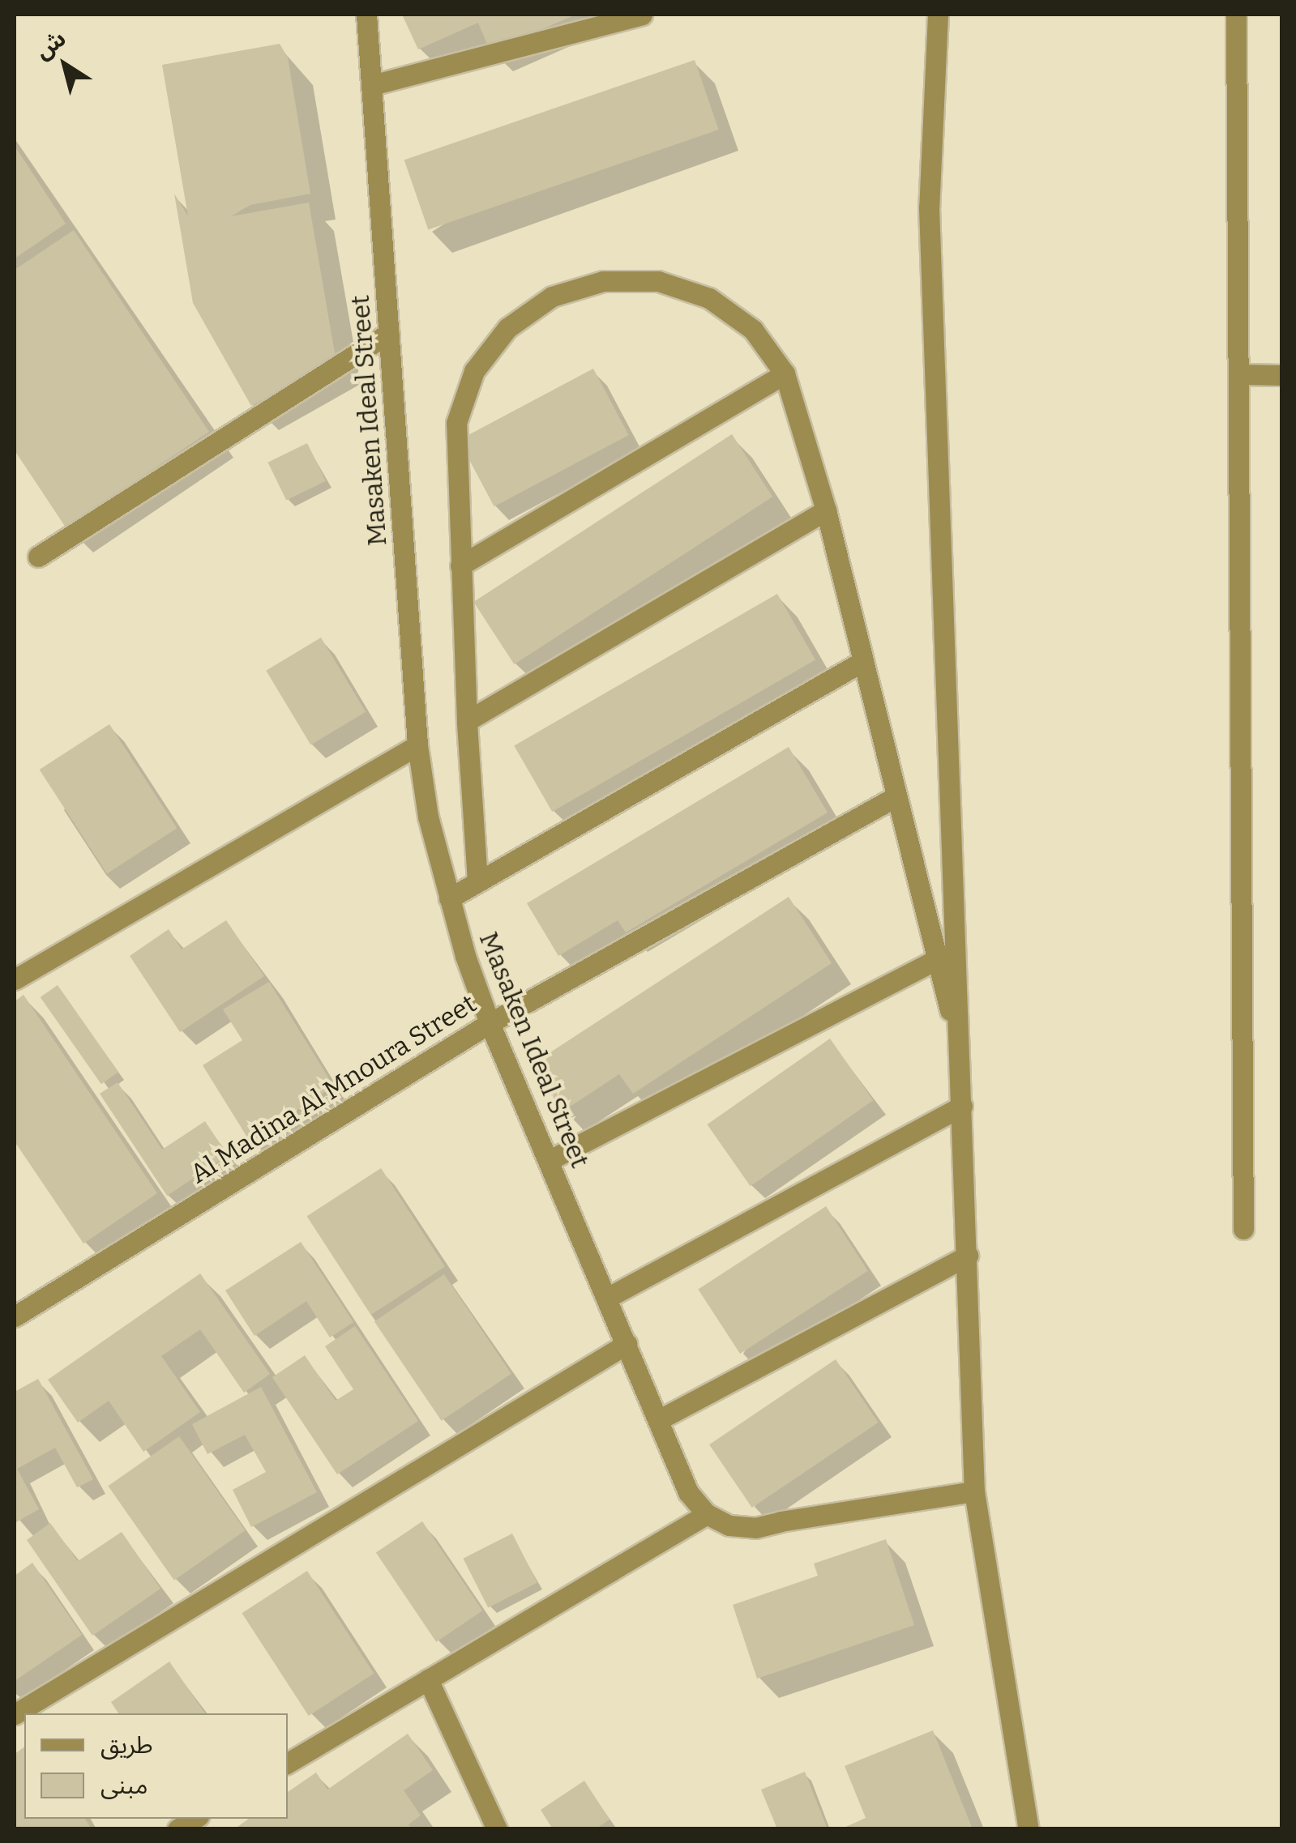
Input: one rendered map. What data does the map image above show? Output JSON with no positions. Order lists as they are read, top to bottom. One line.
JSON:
{"streets":{"street":["Masaken Ideal Street","Al Madina Al Mnoura Street"]},"crossings":[["Masaken Ideal Street","Al Madina Al Mnoura Street"]],"legend":["طريق","مبنى"],"north":"top left"}
